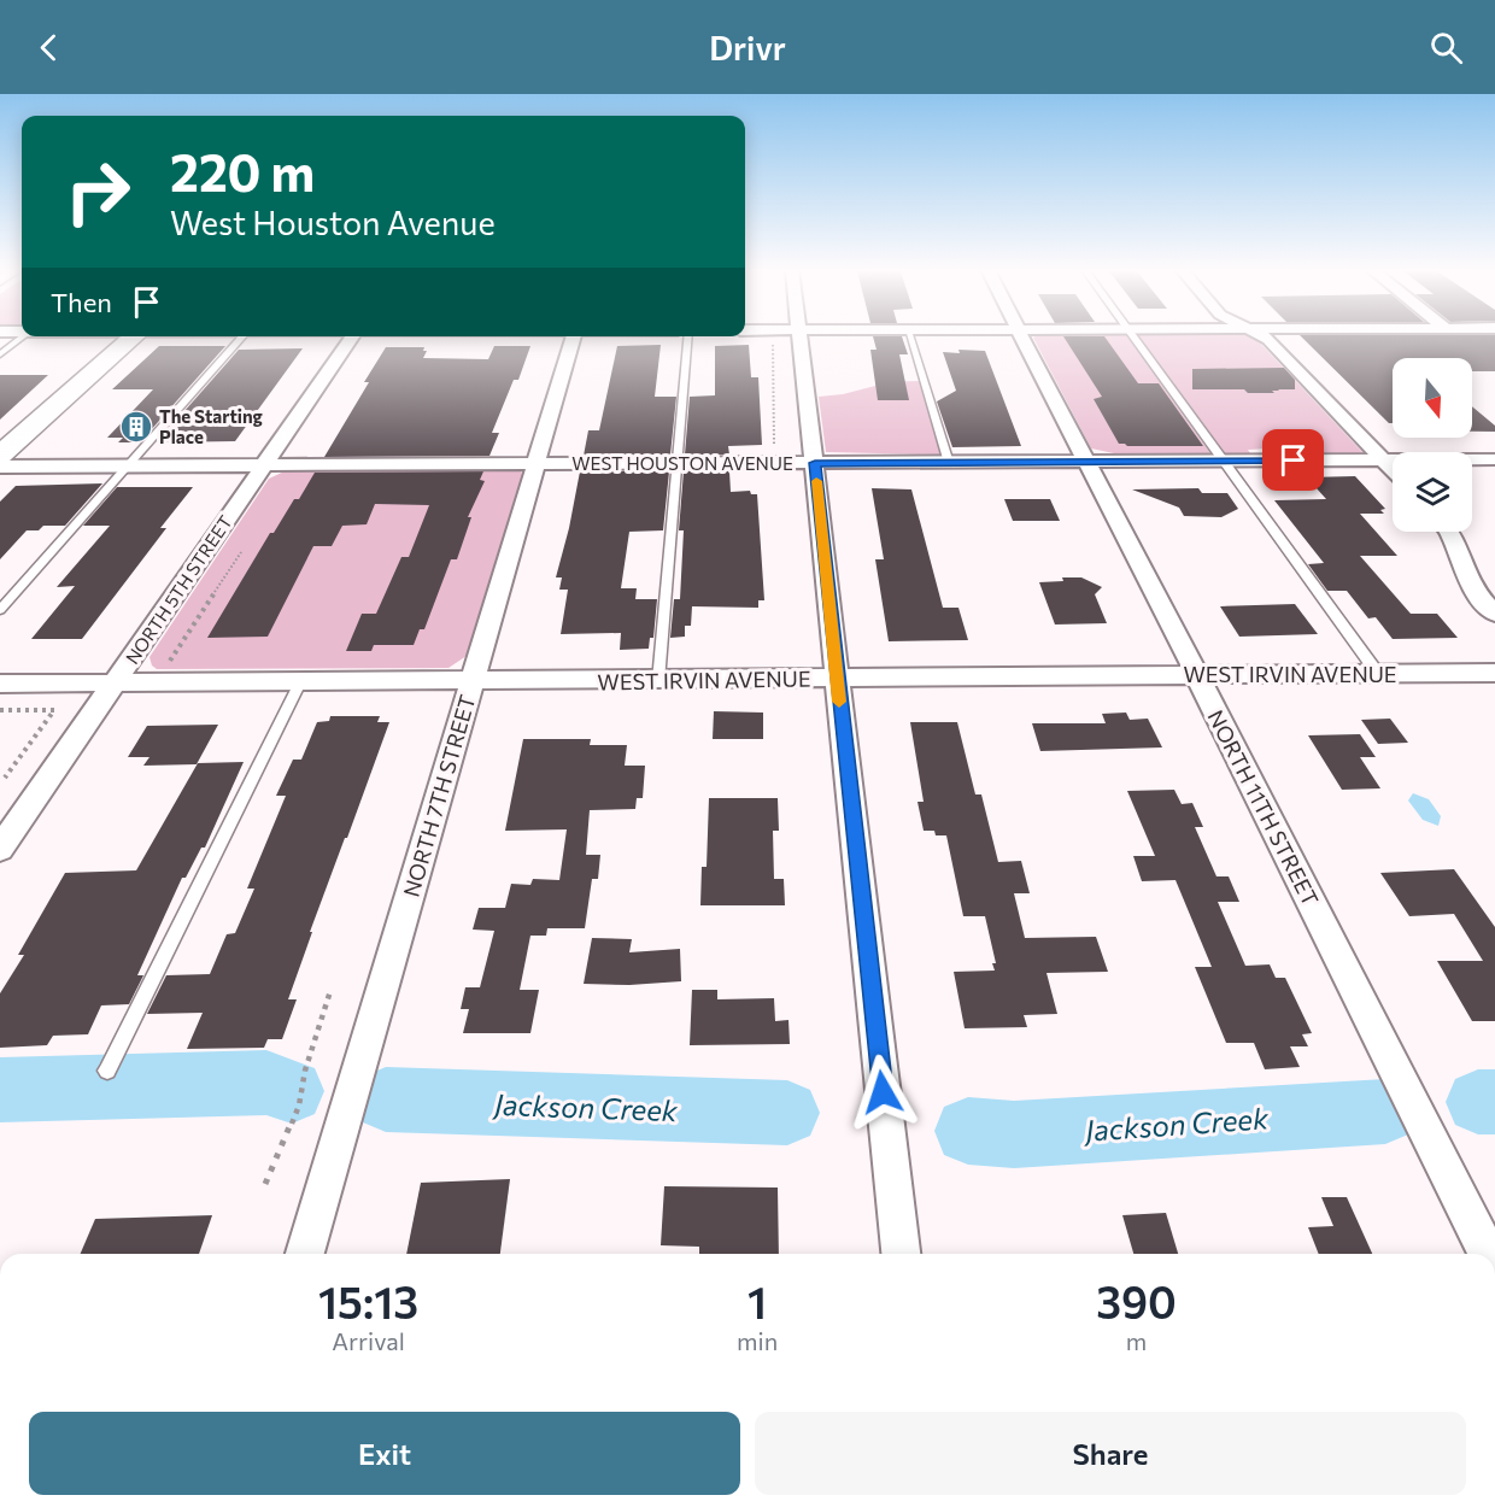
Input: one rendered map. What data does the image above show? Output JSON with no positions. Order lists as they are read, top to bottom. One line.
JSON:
{"streets":{"street":["WEST HOUSTON AVENUE","NORTH 5TH STREET","WEST IRVIN AVENUE","NORTH 7TH STREET","NORTH 11TH STREET"]},"crossings":[["WEST HOUSTON AVENUE","NORTH 5TH STREET"],["WEST HOUSTON AVENUE","NORTH 7TH STREET"],["WEST HOUSTON AVENUE","NORTH 11TH STREET"],["NORTH 5TH STREET","WEST IRVIN AVENUE"],["WEST IRVIN AVENUE","NORTH 7TH STREET"],["WEST IRVIN AVENUE","NORTH 11TH STREET"]],"water":["Jackson Creek"],"places":{"building":["The Starting Place"]},"north":"bottom","page":{"header":"Drivr","turn":["220 m","West Houston Avenue"],"then":"Then","eta":["15:13","Arrival","1","min","390","m"],"buttons":["Exit","Share"]}}
